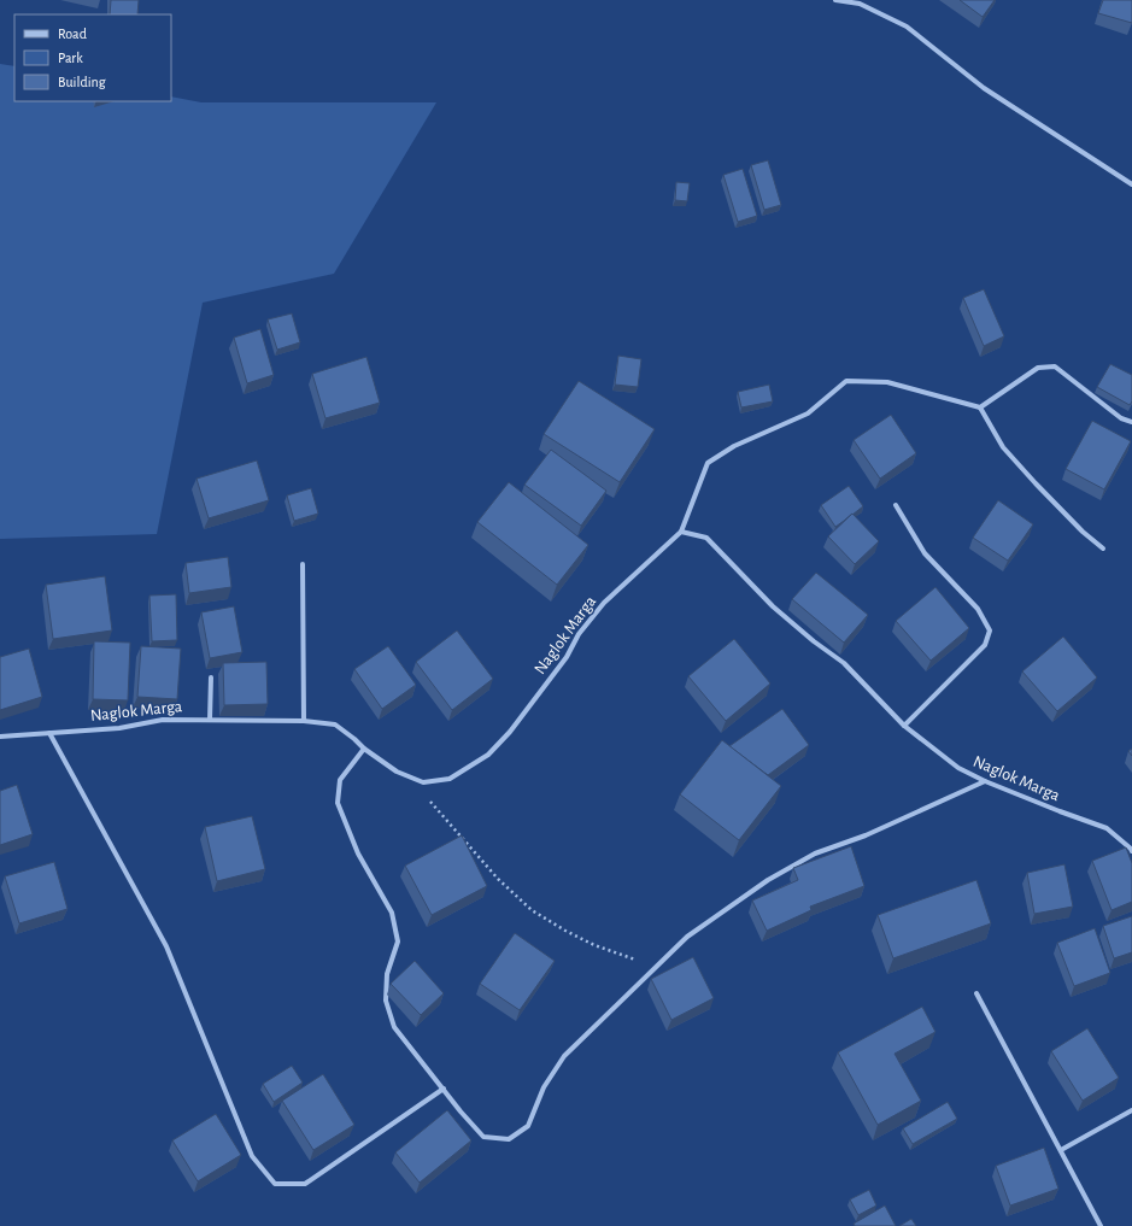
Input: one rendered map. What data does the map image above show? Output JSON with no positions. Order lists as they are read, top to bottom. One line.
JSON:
{"streets":{"street":["Naglok Marga"]},"legend":["Road","Park","Building"]}
